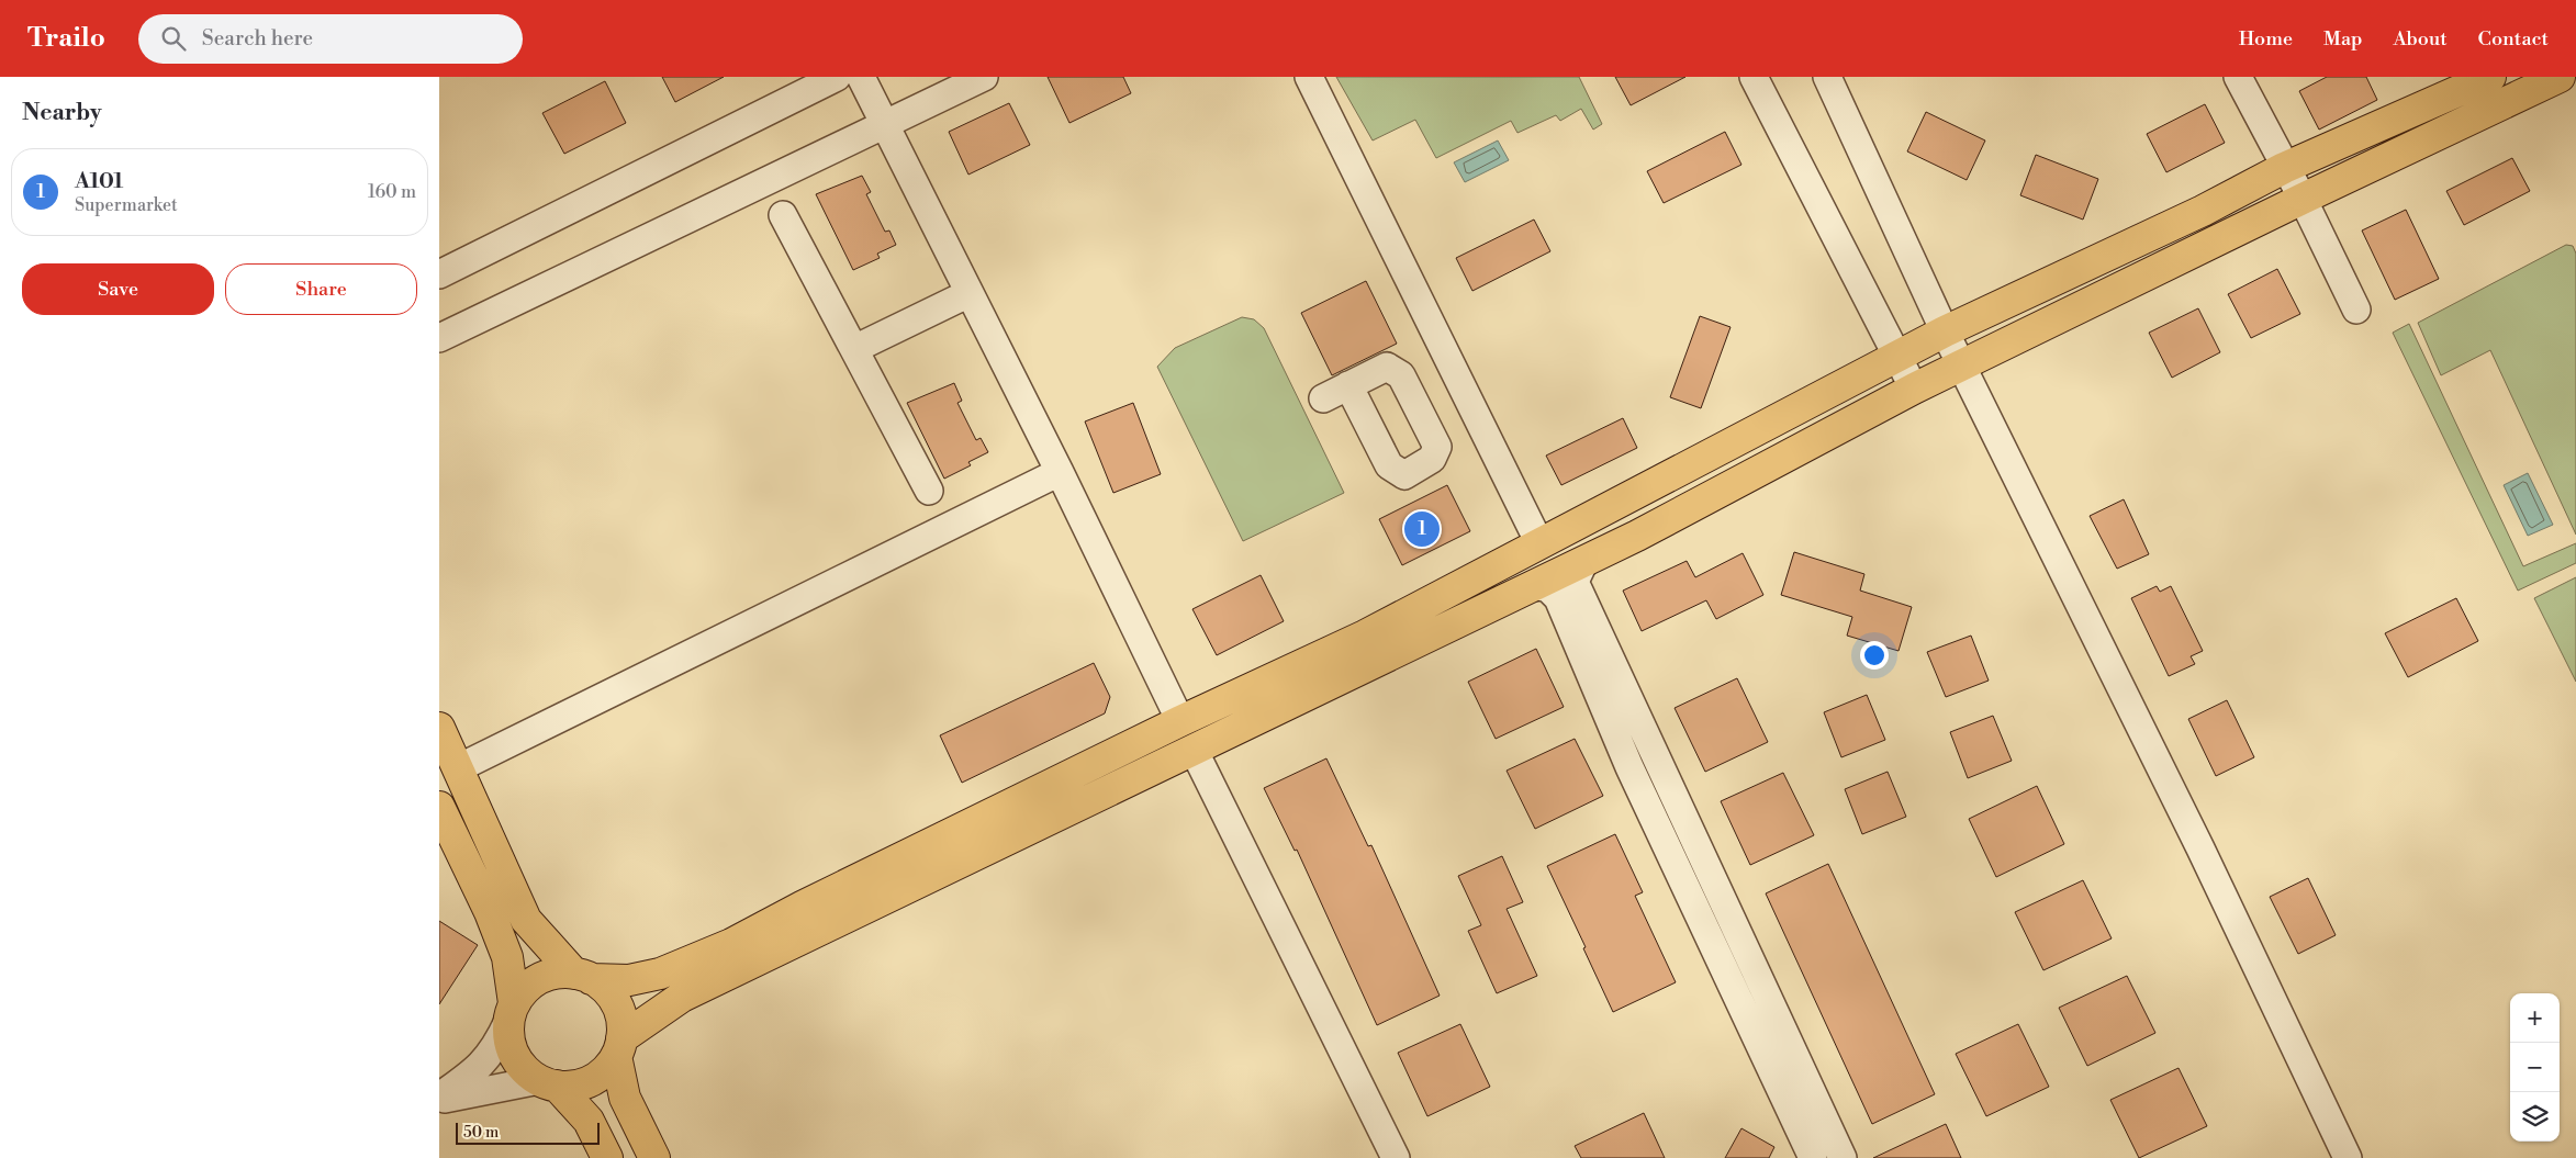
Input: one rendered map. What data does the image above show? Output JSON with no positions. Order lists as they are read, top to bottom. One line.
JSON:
{"scale_bar":"50 m","page":{"header":"Trailo","search":"Search here","nav":["Home","Map","About","Contact"],"heading":"Nearby","list":[{"mark":"1","name":"A101","note":"Supermarket","value":"160 m"}],"buttons":["Save","Share"],"pins":"1","map_buttons":["+","−"],"scale":"50 m"}}
